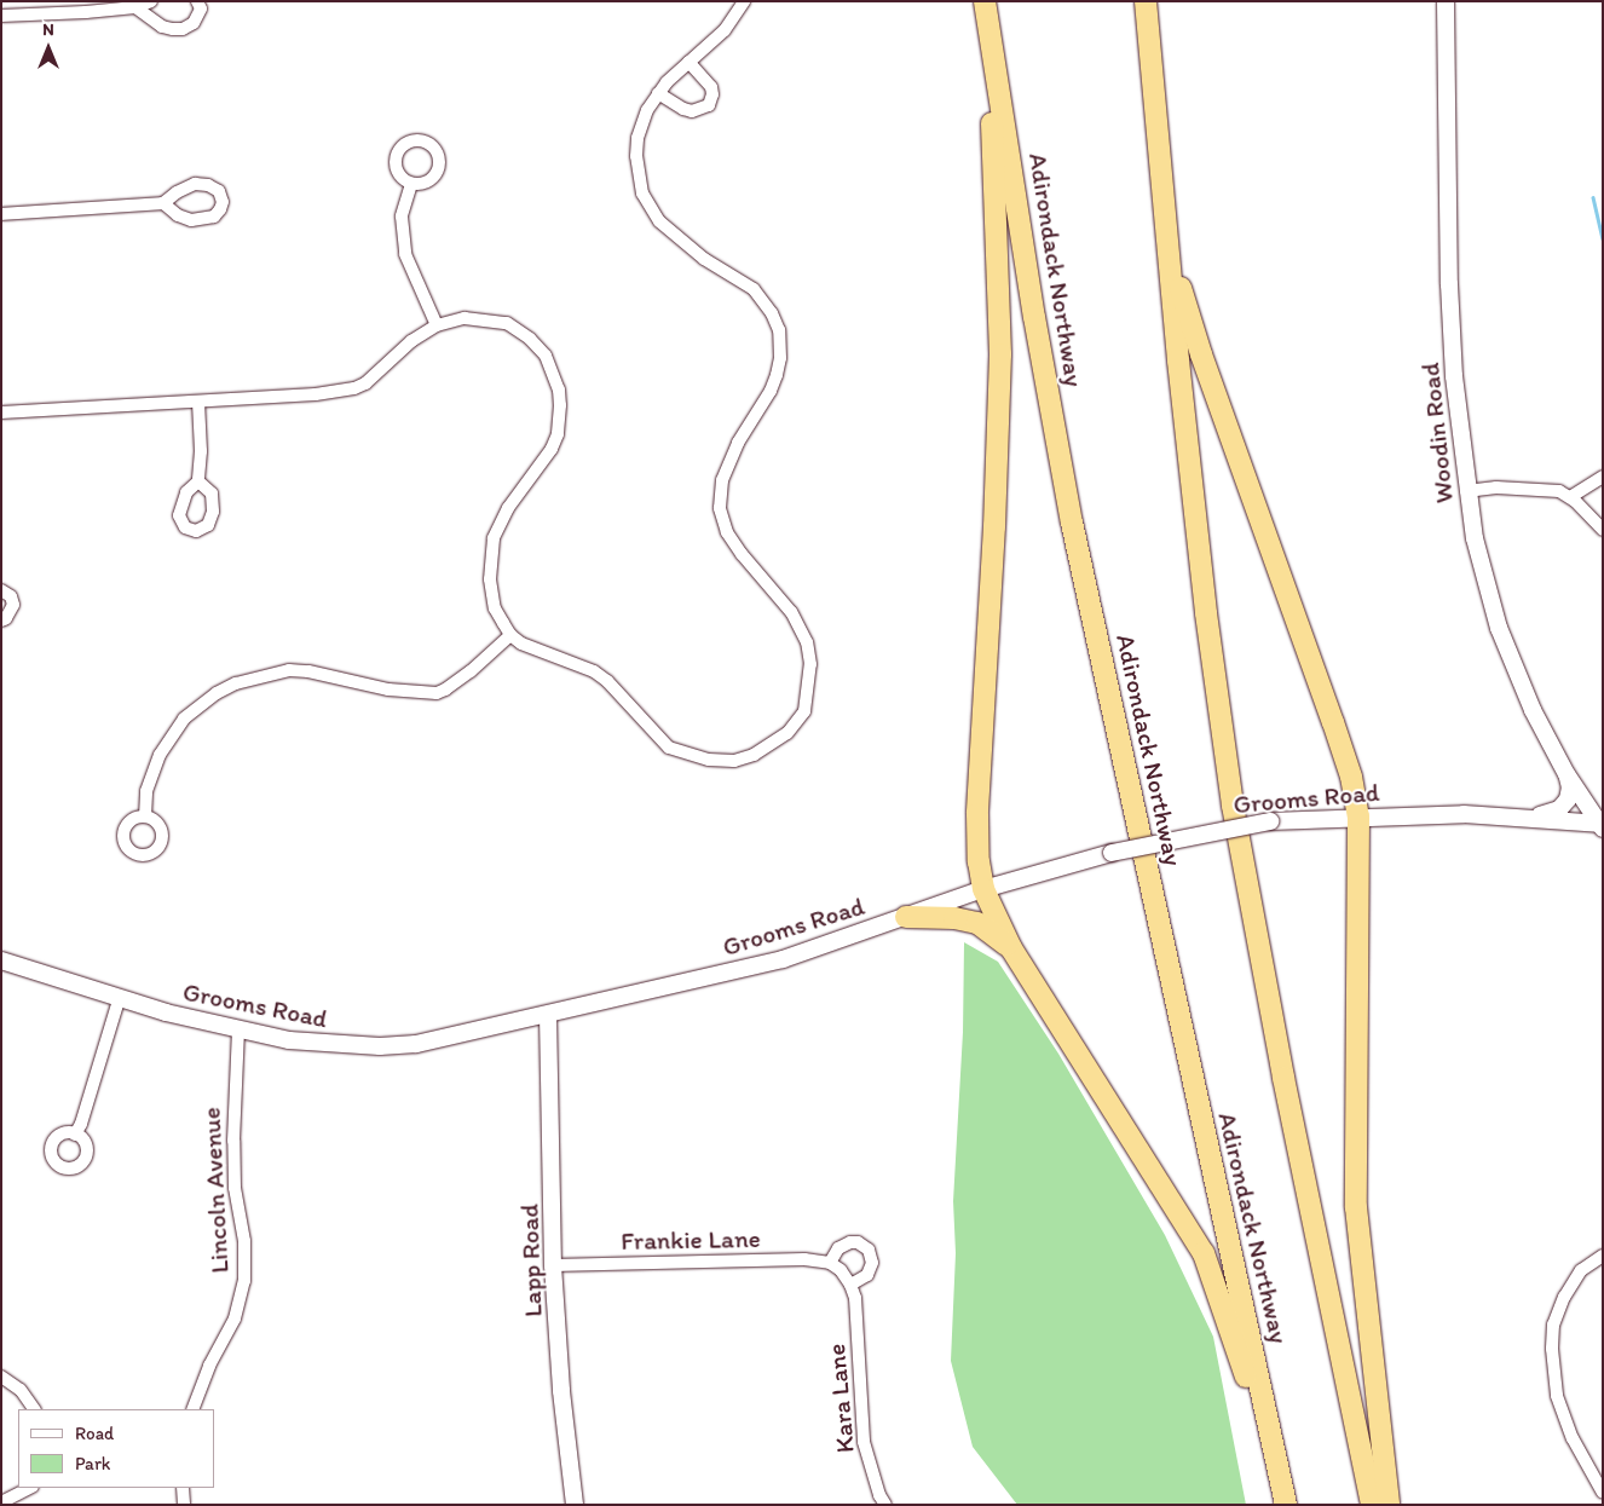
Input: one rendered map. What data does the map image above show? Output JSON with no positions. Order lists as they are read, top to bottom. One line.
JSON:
{"streets":{"highway":["Adirondack Northway"],"street":["Woodin Road","Grooms Road","Lincoln Avenue","Frankie Lane","Lapp Road","Kara Lane"]},"crossings":[["Woodin Road","Grooms Road"],["Grooms Road","Lincoln Avenue"],["Grooms Road","Lapp Road"],["Frankie Lane","Lapp Road"],["Frankie Lane","Kara Lane"]],"legend":["Road","Park"],"north":"top"}
